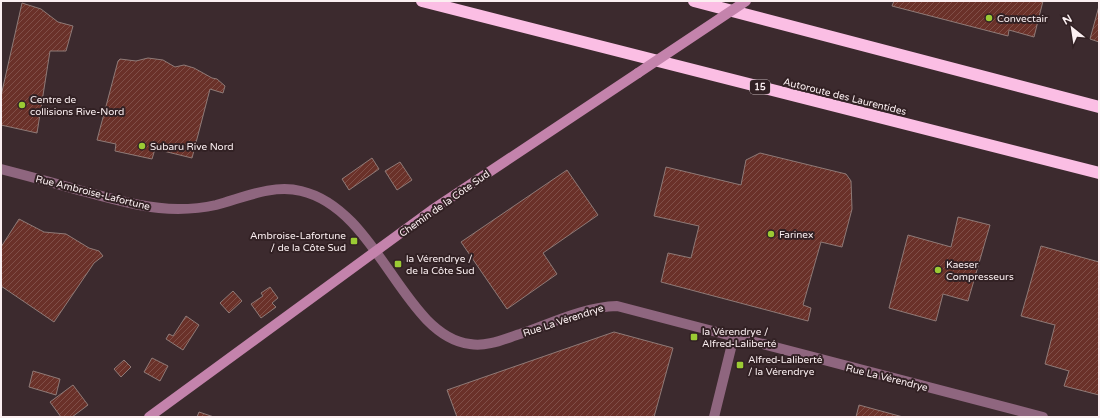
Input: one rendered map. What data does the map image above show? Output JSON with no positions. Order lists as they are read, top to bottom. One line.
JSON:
{"streets":{"highway":["15","Autoroute des Laurentides"],"street":["Rue Ambroise-Lafortune","Chemin de la Côte Sud","Rue La Vérendrye"]},"crossings":[["Rue Ambroise-Lafortune","Chemin de la Côte Sud"],["Rue Ambroise-Lafortune","Rue La Vérendrye"],["Chemin de la Côte Sud","Rue La Vérendrye"]],"places":{"other":["Convectair","Centre de collisions Rive-Nord","Subaru Rive Nord","Farinex","Kaeser Compresseurs"],"transit":["Ambroise-Lafortune / de la Côte Sud","la Vérendrye / de la Côte Sud","la Vérendrye / Alfred-Laliberté","Alfred-Laliberté / la Vérendrye"]},"north":"top left"}
